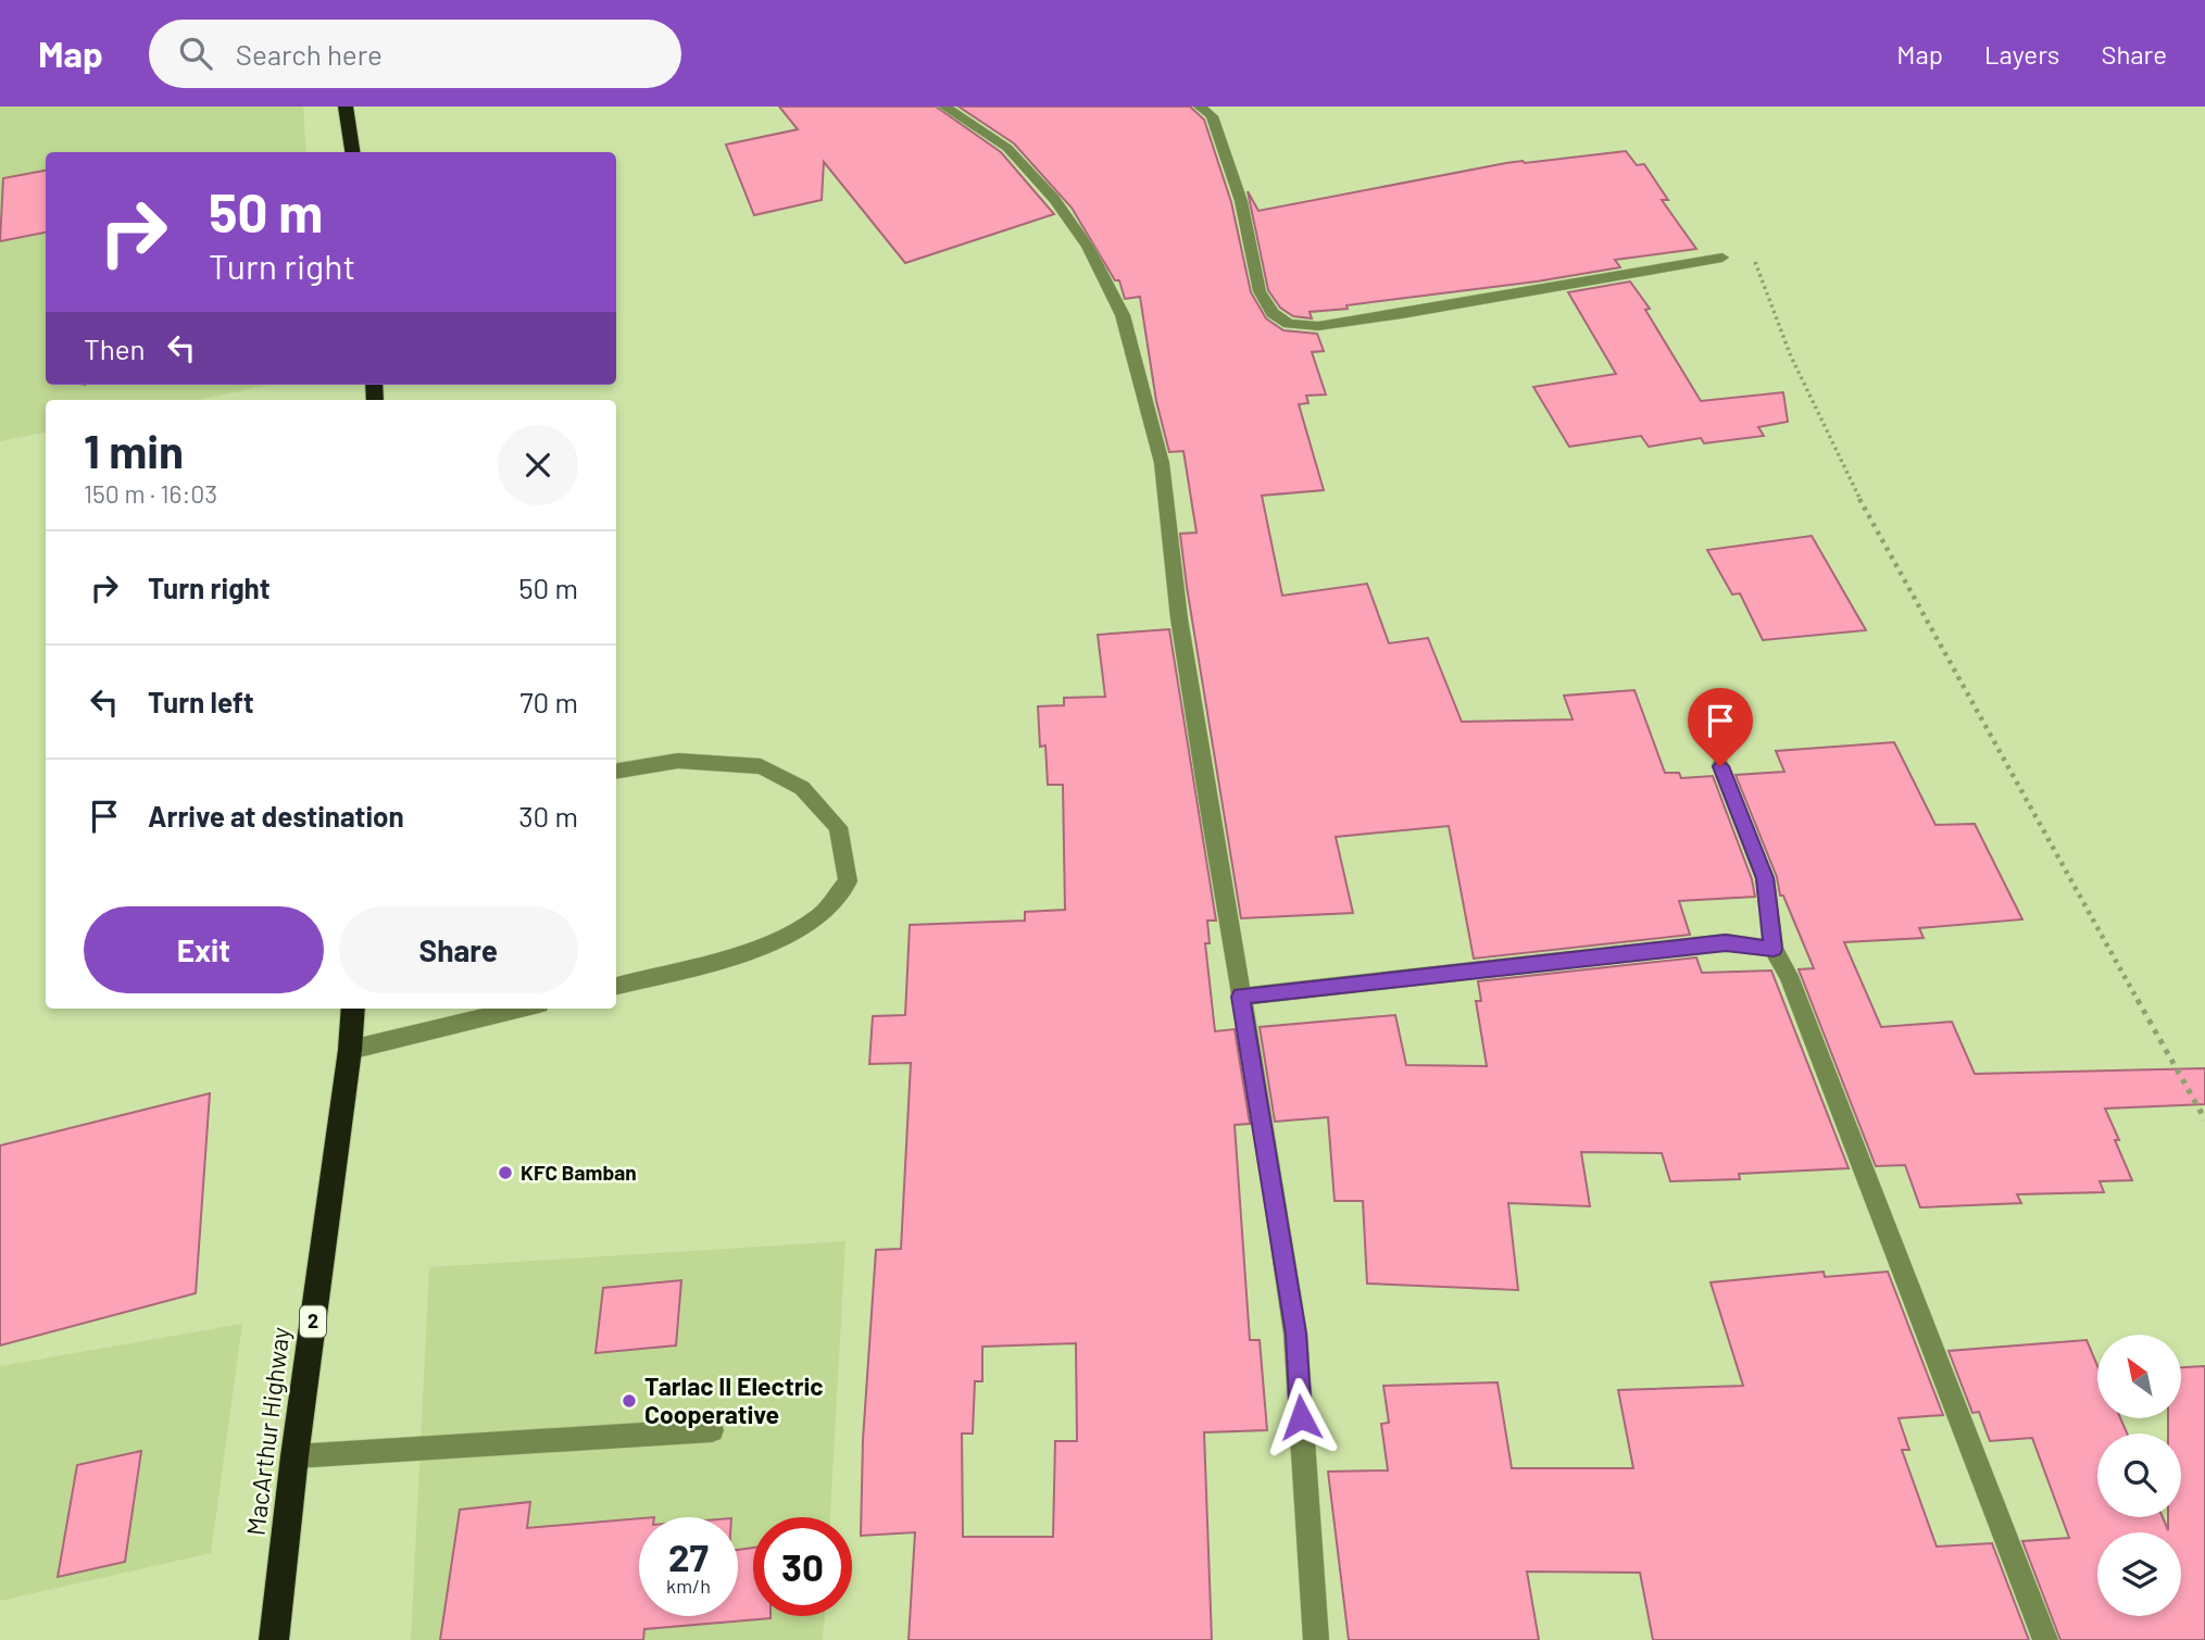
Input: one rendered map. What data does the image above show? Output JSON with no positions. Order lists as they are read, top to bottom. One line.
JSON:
{"streets":{"highway":["2","MacArthur Highway"]},"places":["KFC Bamban","Tarlac II Electric Cooperative"],"north":"top left","page":{"header":"Map","search":"Search here","nav":["Map","Layers","Share"],"turn":["50 m","Turn right"],"then":"Then","heading":["1 min","150 m · 16:03"],"list":[{"name":"Turn right","value":"50 m"},{"name":"Turn left","value":"70 m"},{"name":"Arrive at destination","value":"30 m"}],"buttons":["Exit","Share"],"speed":"27 km/h","limit":"30"}}
